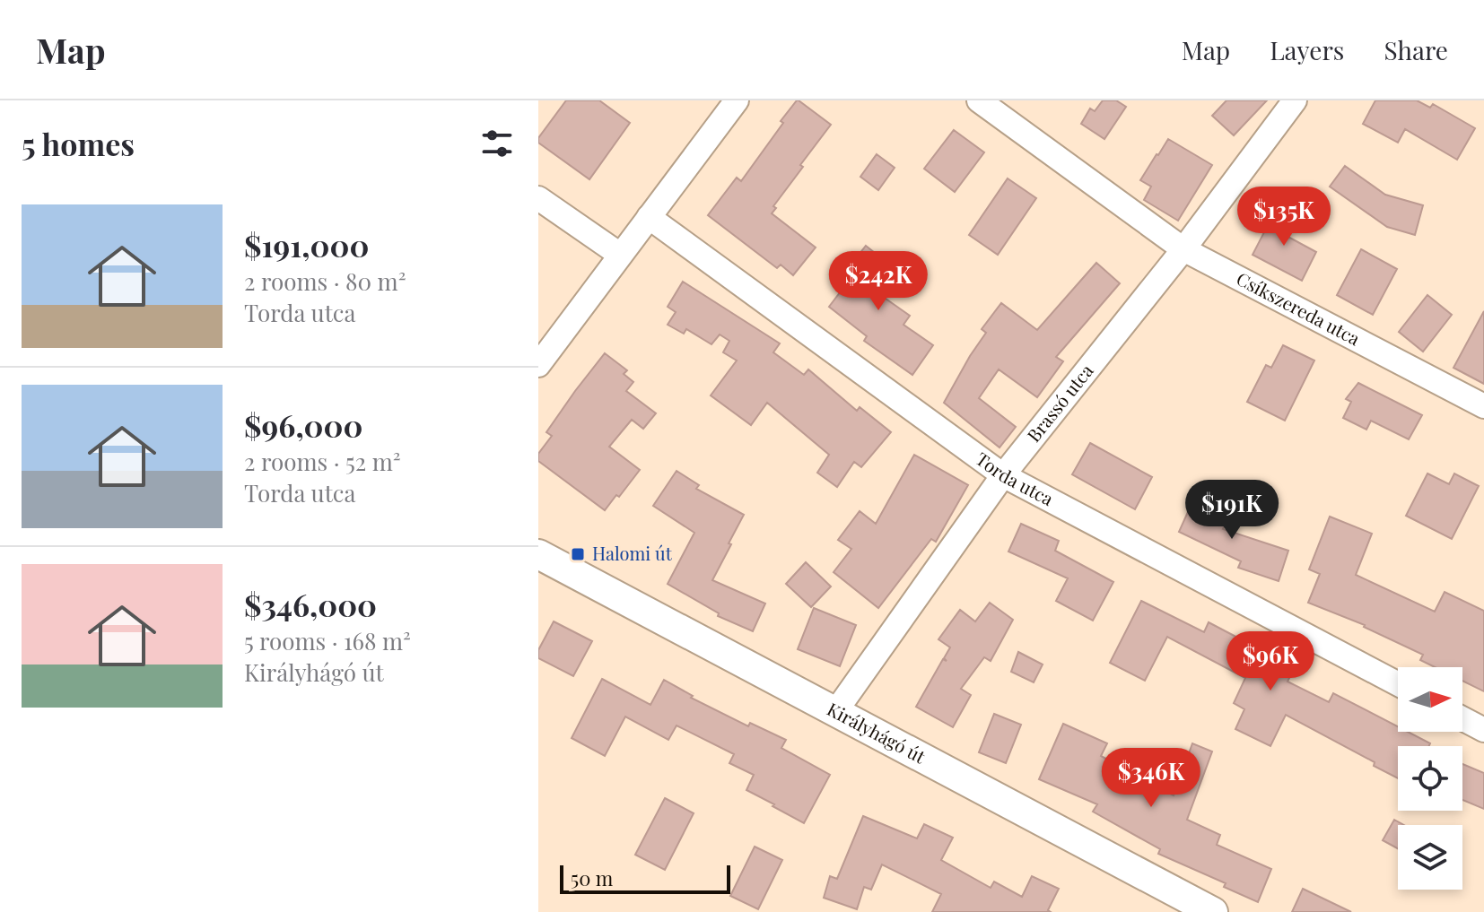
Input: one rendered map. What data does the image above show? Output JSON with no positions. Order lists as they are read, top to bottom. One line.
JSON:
{"streets":{"street":["Csíkszereda utca","Brassó utca","Torda utca","Királyhágó út"]},"crossings":[["Csíkszereda utca","Brassó utca"],["Brassó utca","Torda utca"],["Brassó utca","Királyhágó út"]],"places":{"transit":["Halomi út"]},"scale_bar":"50 m","north":"right","page":{"header":"Map","nav":["Map","Layers","Share"],"heading":"5 homes","list":[{"name":"$191,000","note":"2 rooms · 80 m² · Torda utca"},{"name":"$96,000","note":"2 rooms · 52 m² · Torda utca"},{"name":"$346,000","note":"5 rooms · 168 m² · Királyhágó út"}],"price":["$135K","$242K","$191K","$96K","$346K"],"scale":"50 m"}}
